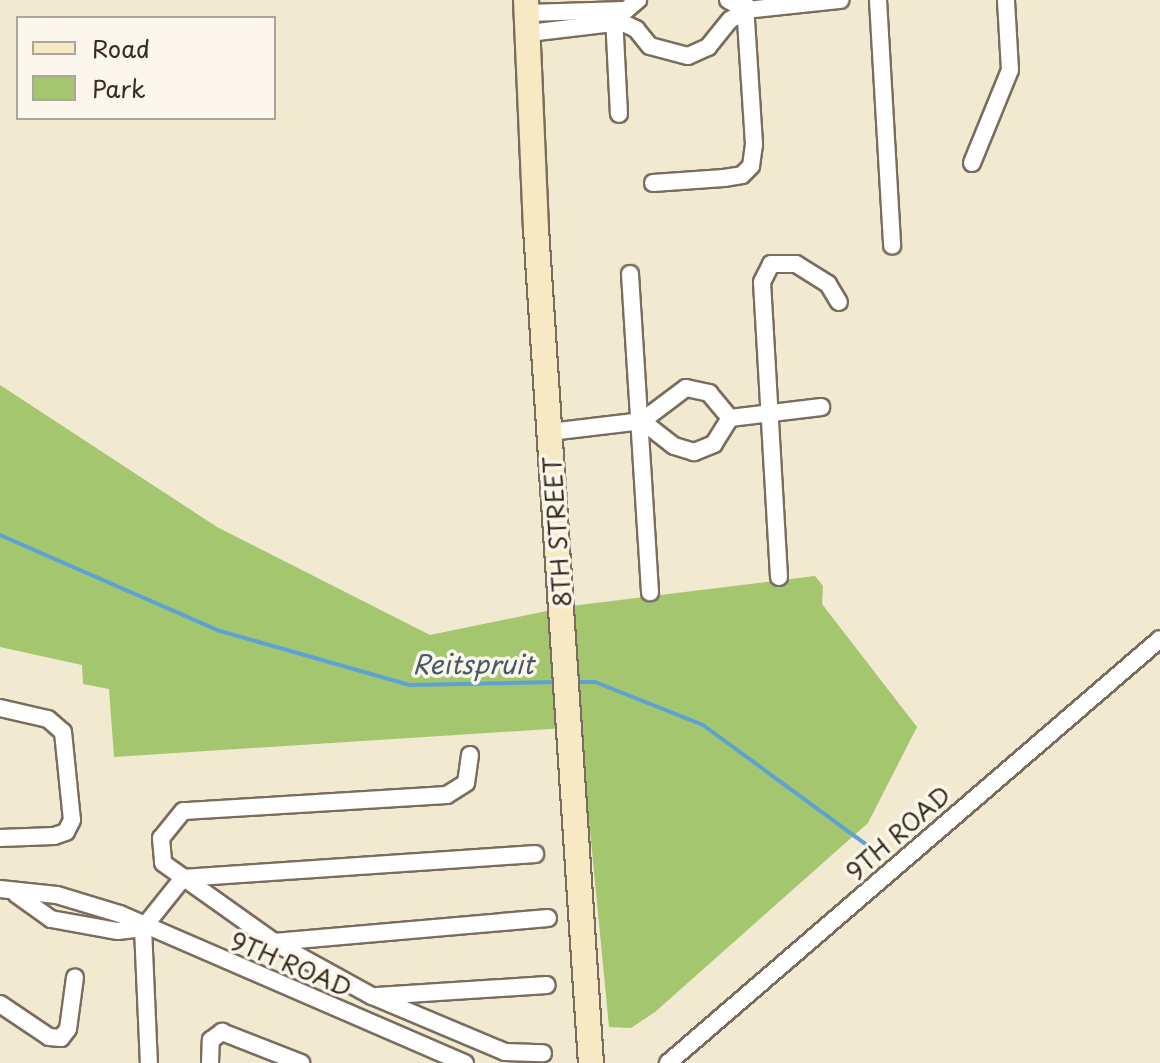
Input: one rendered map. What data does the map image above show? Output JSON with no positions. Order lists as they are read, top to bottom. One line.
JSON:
{"streets":{"street":["8TH STREET","9TH ROAD"]},"water":["Reitspruit"],"legend":["Road","Park"]}
